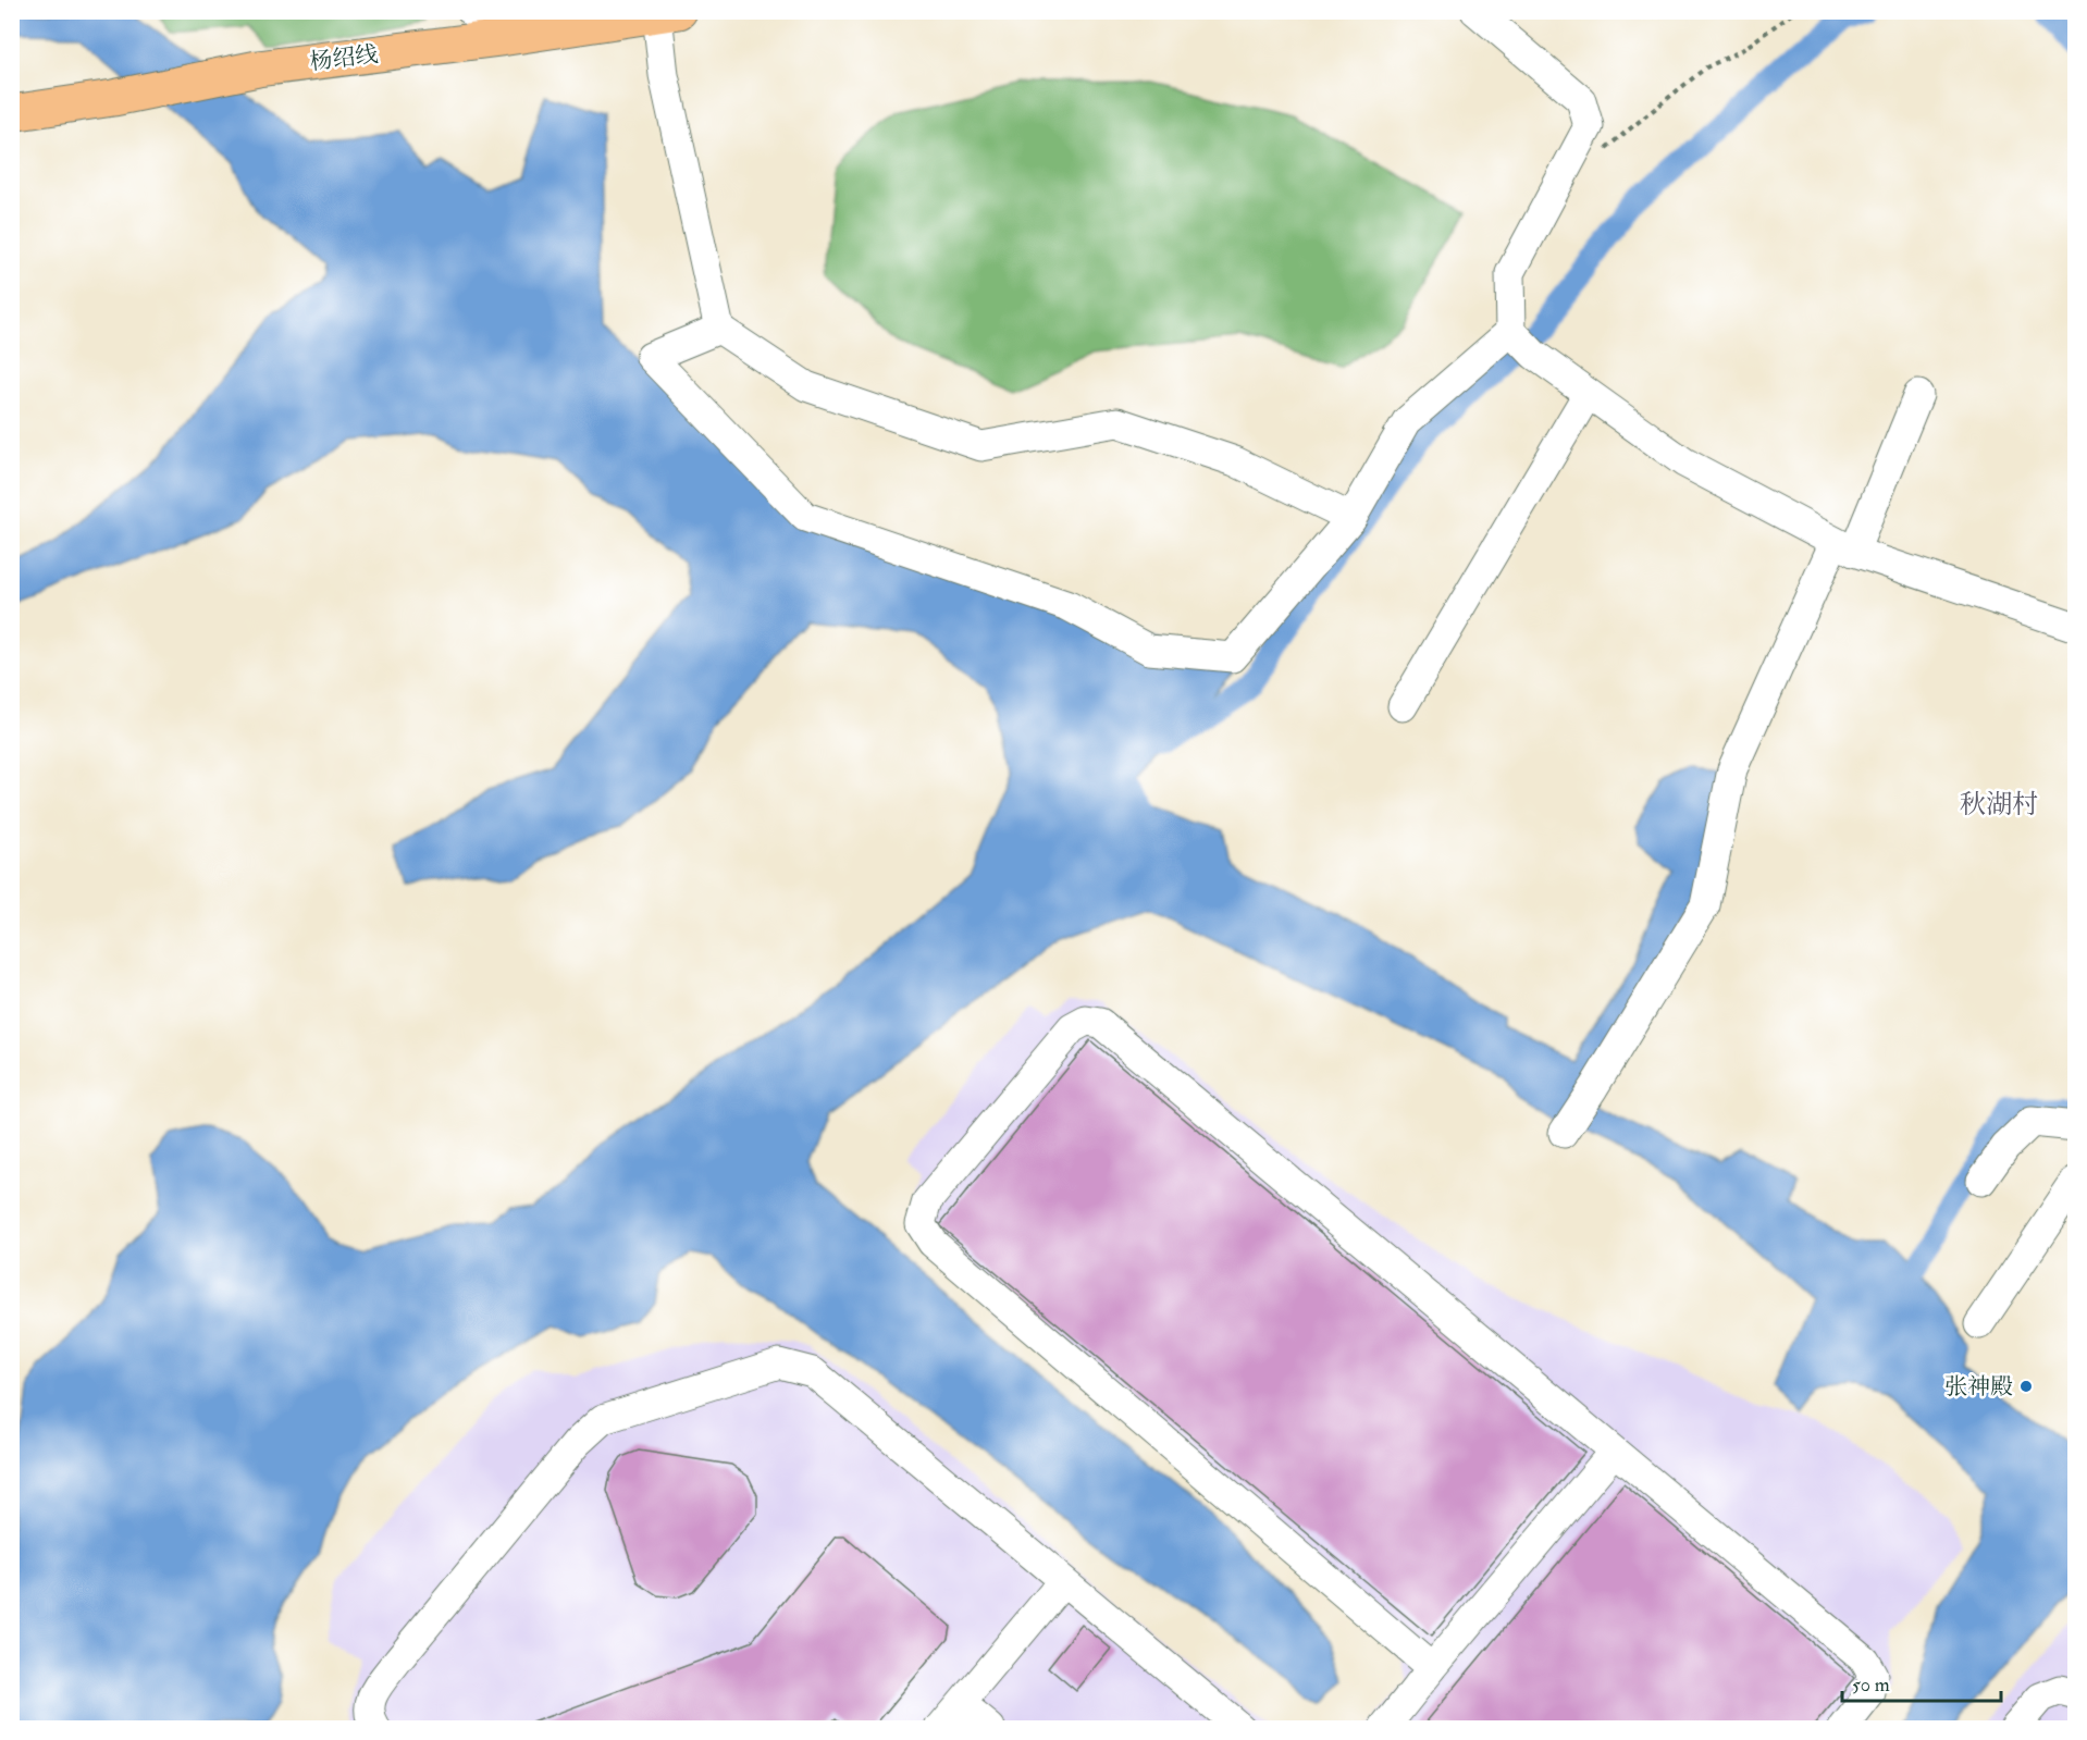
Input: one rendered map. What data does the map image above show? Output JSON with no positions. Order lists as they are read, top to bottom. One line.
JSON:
{"streets":{"main road":["杨绍线"]},"districts":["秋湖村"],"places":["张神殿"],"scale_bar":"50 m"}
